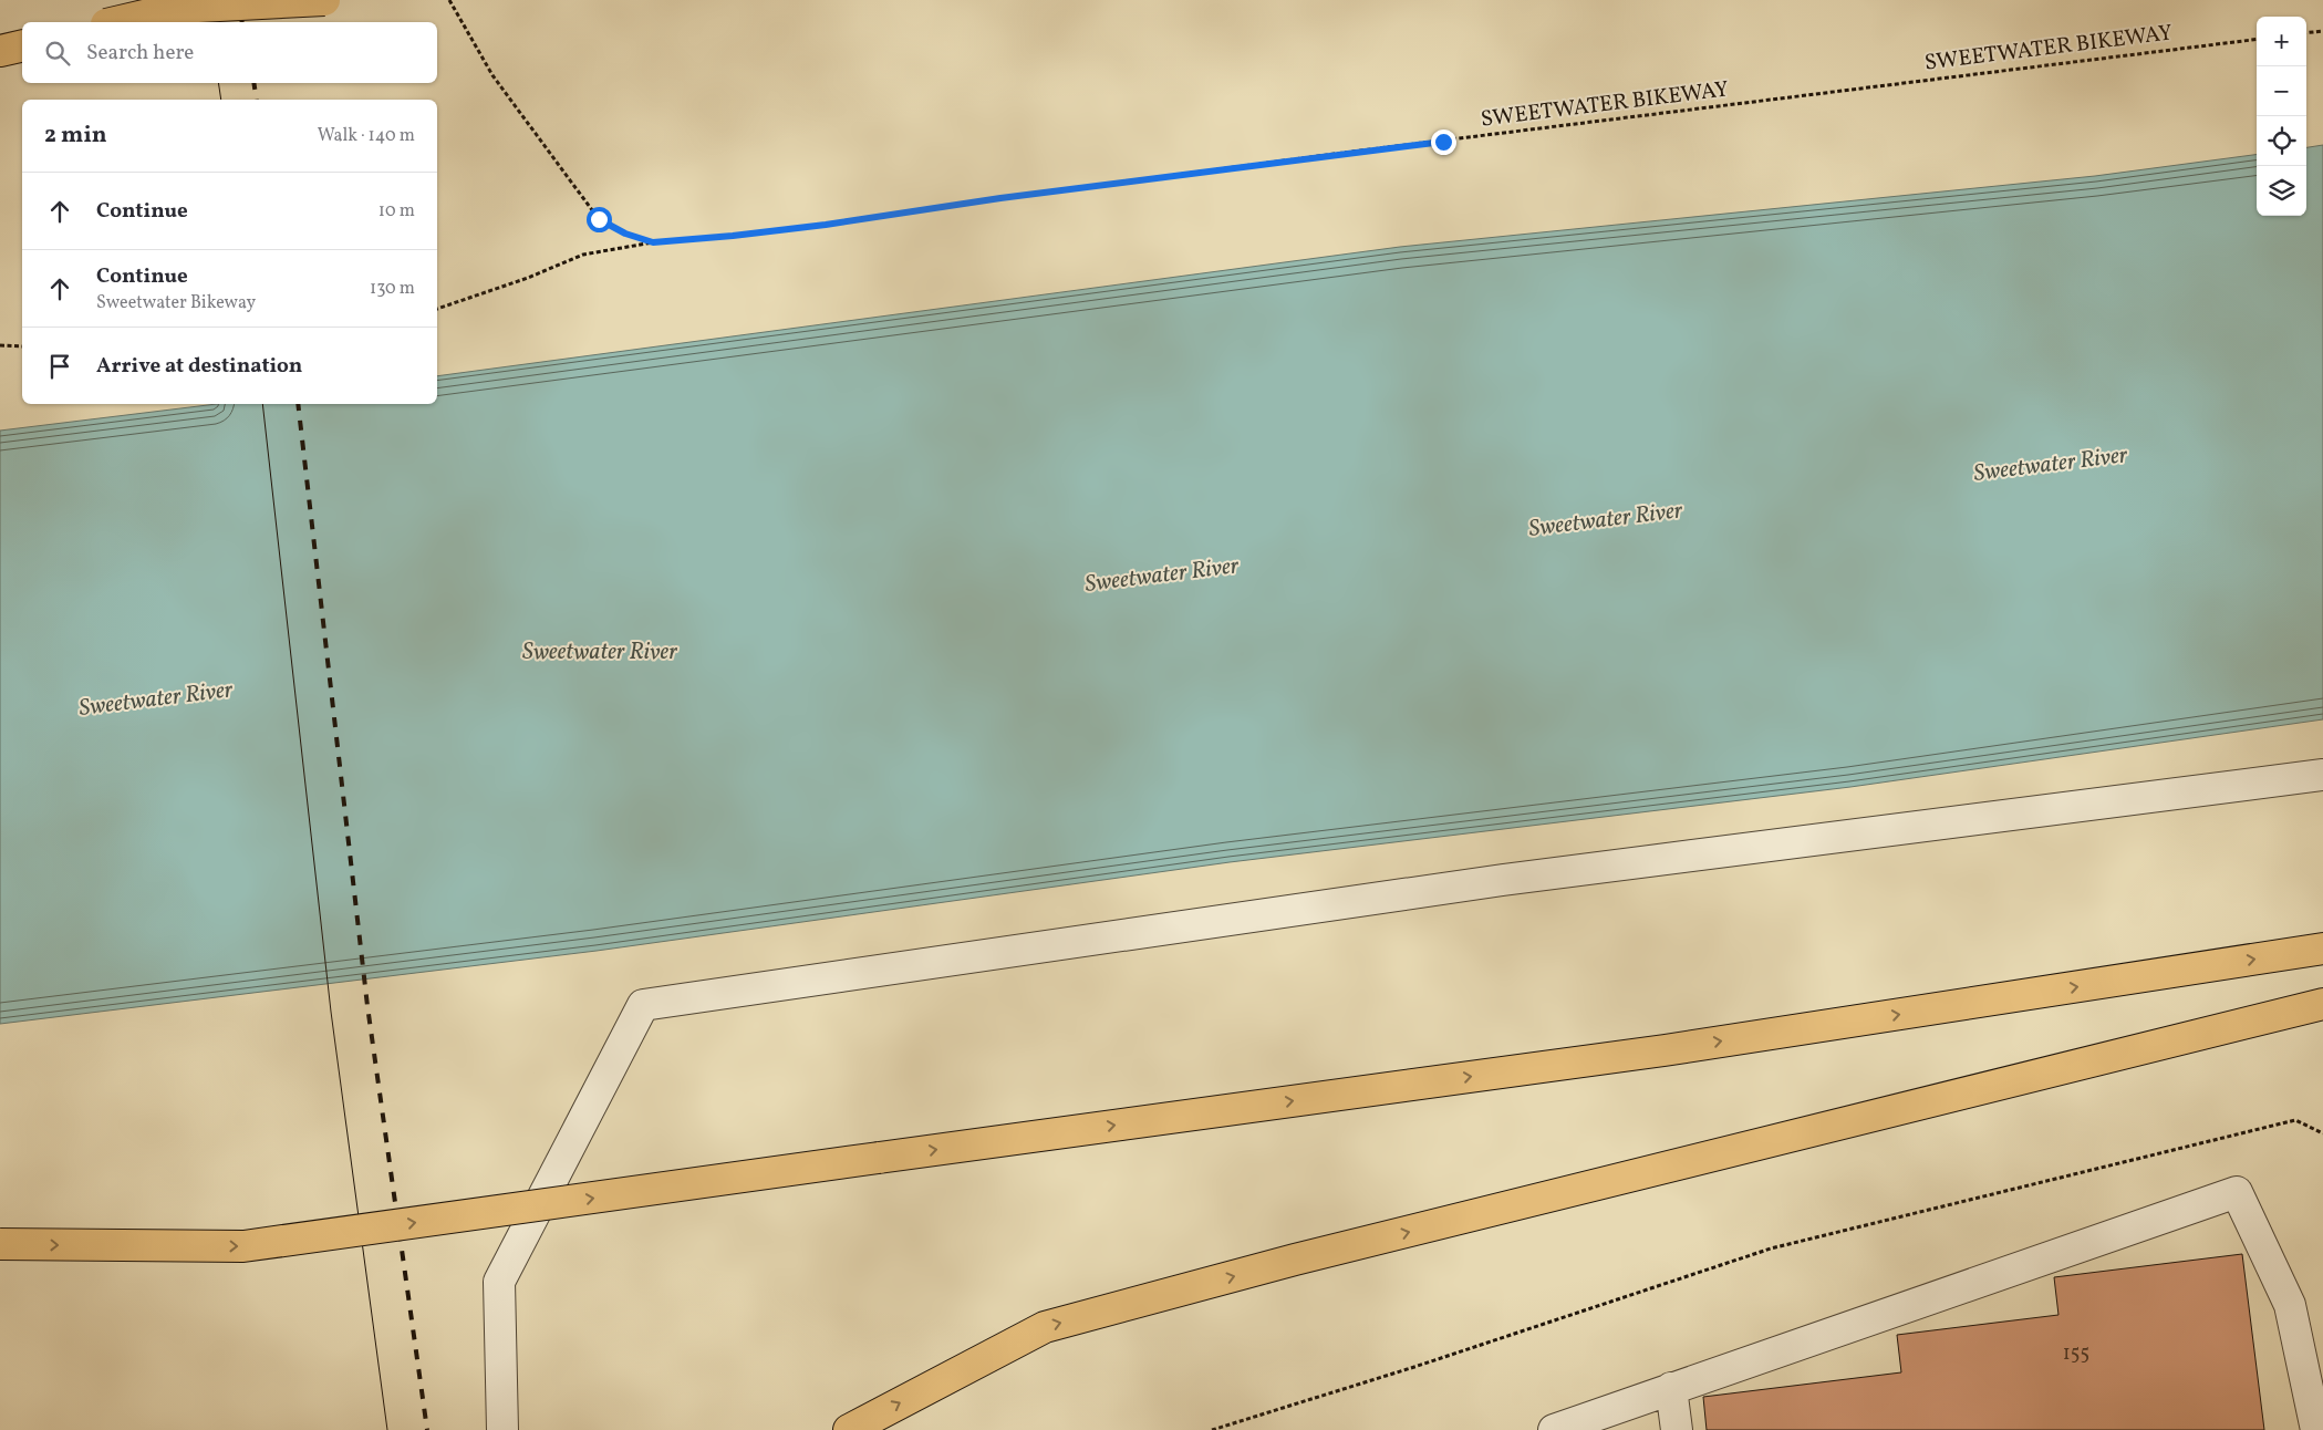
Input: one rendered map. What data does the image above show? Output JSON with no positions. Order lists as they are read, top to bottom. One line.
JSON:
{"streets":{"path":["SWEETWATER BIKEWAY"]},"water":["Sweetwater River"],"house_numbers":["155"],"page":{"map_buttons":["+","−"],"search":"Search here","heading":["2 min","Walk · 140 m"],"list":[["Continue","10 m"],["Continue","Sweetwater Bikeway","130 m"],"Arrive at destination"]}}
